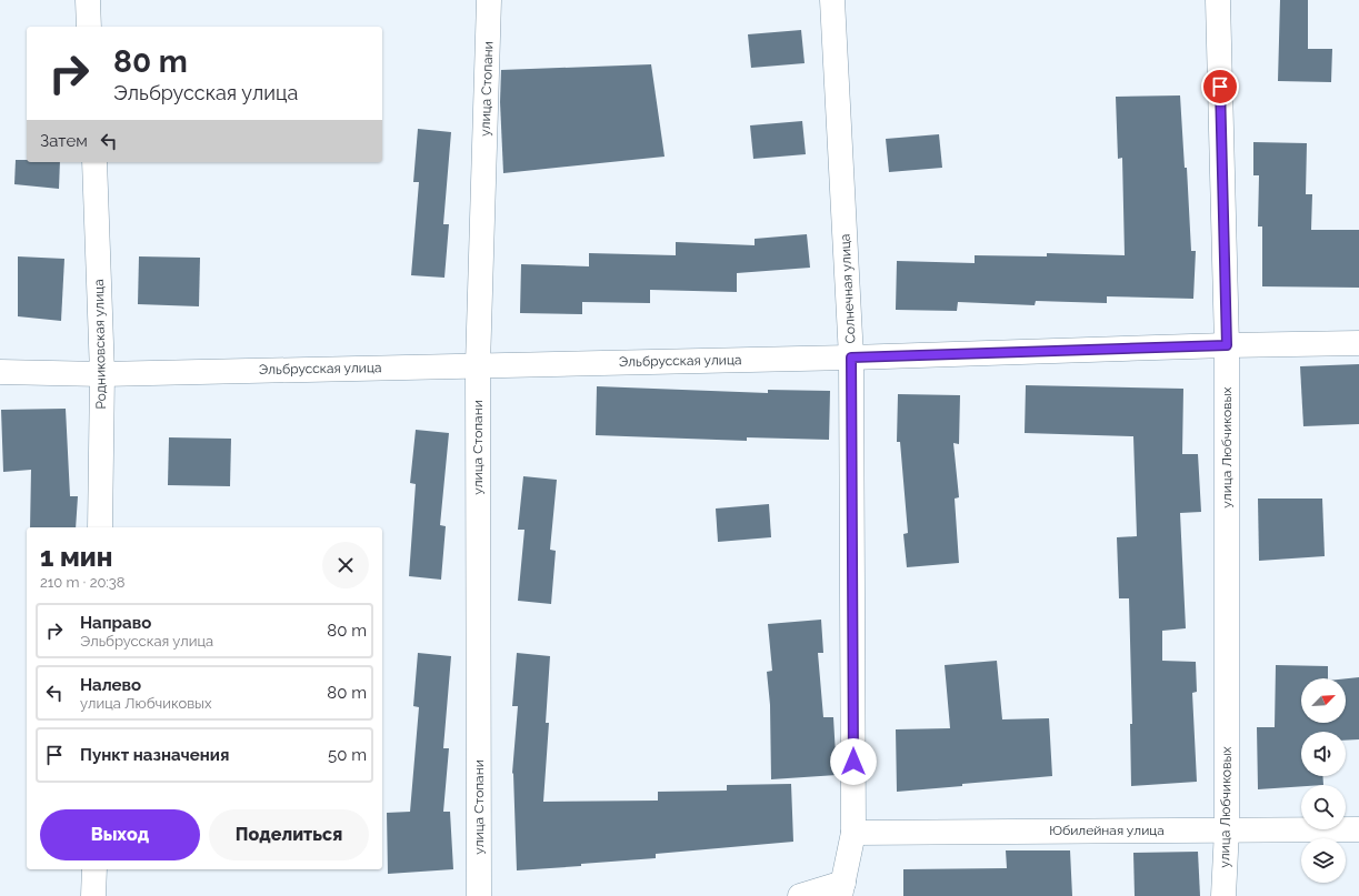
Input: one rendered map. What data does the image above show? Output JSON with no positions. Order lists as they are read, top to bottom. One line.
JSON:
{"streets":{"street":["улица Стопани","Солнечная улица","Родниковская улица","Эльбрусская улица","улица Любчиковых","Юбилейная улица"]},"crossings":[["улица Стопани","Эльбрусская улица"],["Солнечная улица","Эльбрусская улица"],["Солнечная улица","Юбилейная улица"],["Родниковская улица","Эльбрусская улица"],["Эльбрусская улица","улица Любчиковых"],["улица Любчиковых","Юбилейная улица"]],"north":"top right","page":{"turn":["80 m","Эльбрусская улица"],"then":"Затем","heading":["1 мин","210 m · 20:38"],"list":[{"name":"Направо","note":"Эльбрусская улица","value":"80 m"},{"name":"Налево","note":"улица Любчиковых","value":"80 m"},{"name":"Пункт назначения","value":"50 m"}],"buttons":["Выход","Поделиться"]}}
